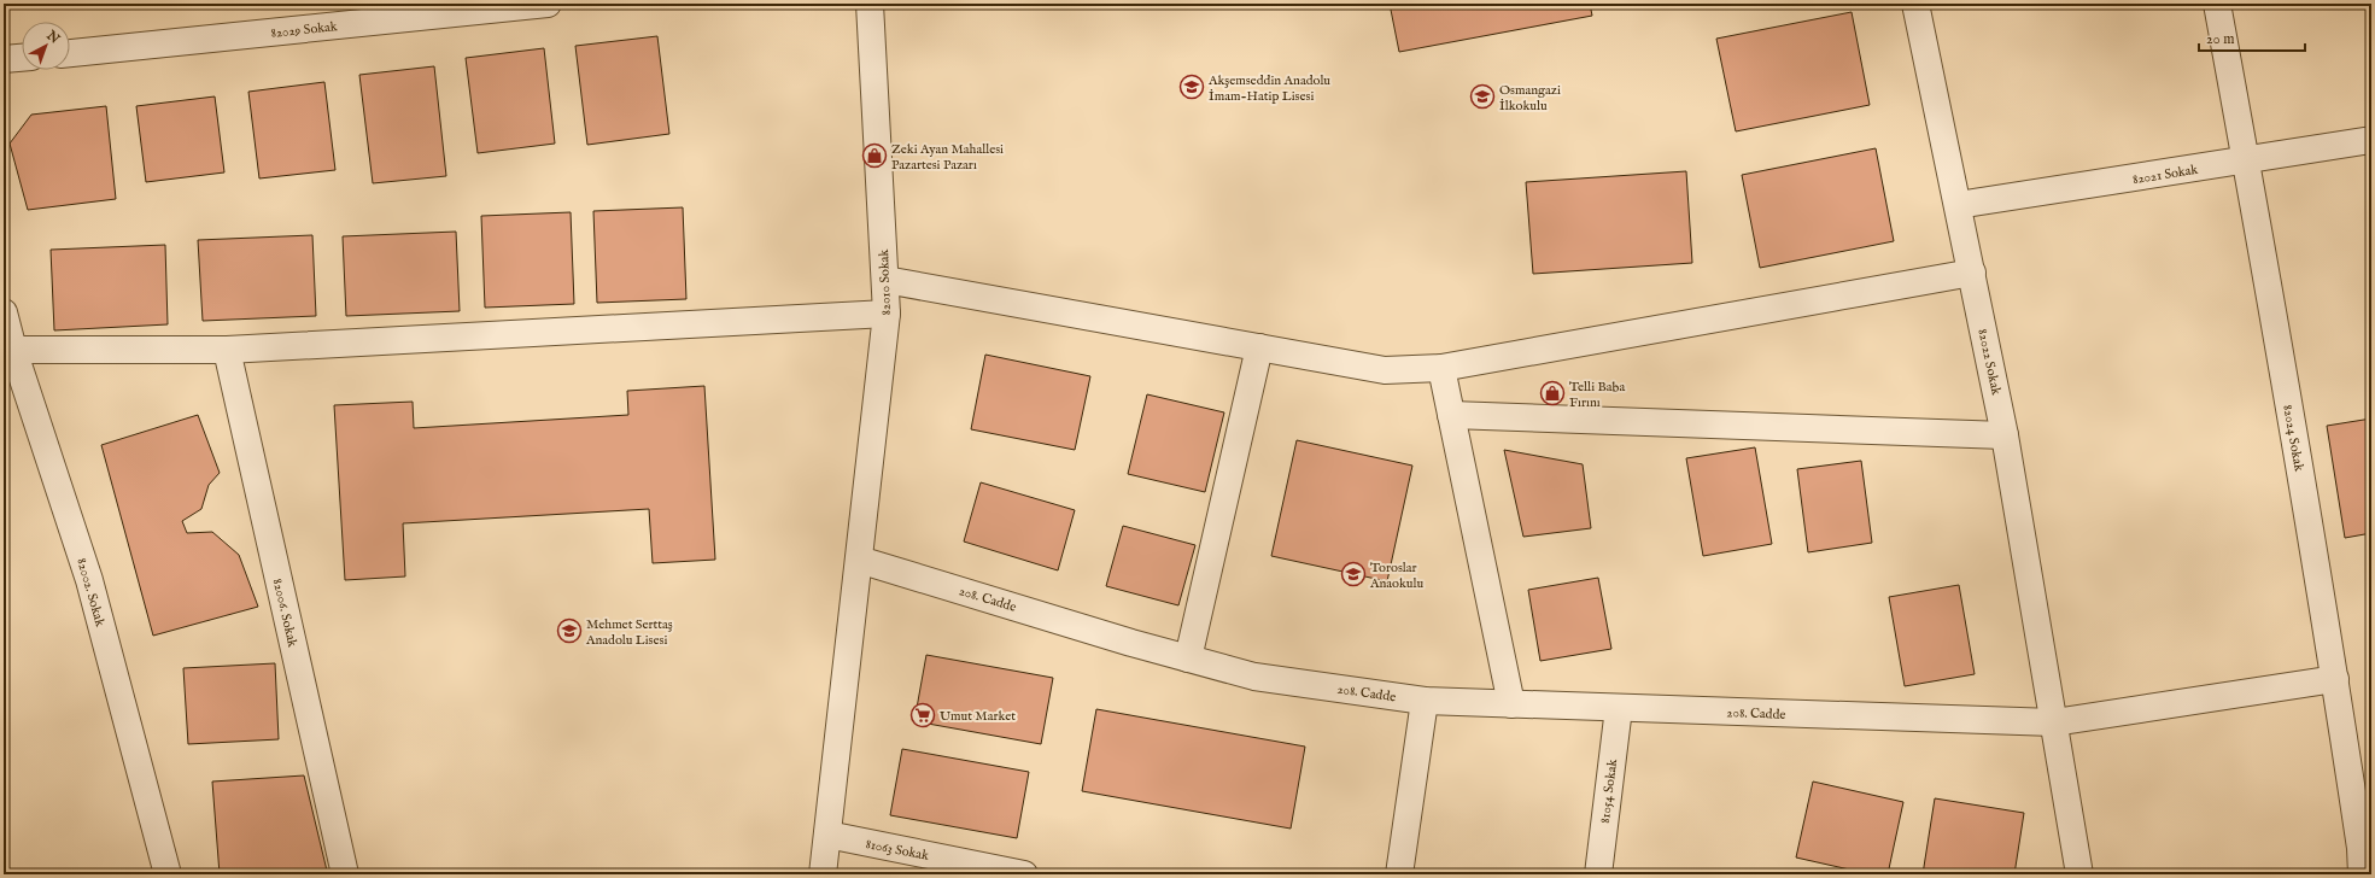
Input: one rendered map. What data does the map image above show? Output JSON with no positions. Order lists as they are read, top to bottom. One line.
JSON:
{"streets":{"street":["82029 Sokak","82021 Sokak","82010 Sokak","82022 Sokak","82024 Sokak","82002. Sokak","208. Cadde","82006. Sokak","81054 Sokak","81063 Sokak"]},"crossings":[["82021 Sokak","82022 Sokak"],["82021 Sokak","82024 Sokak"],["82010 Sokak","208. Cadde"],["82022 Sokak","208. Cadde"],["82024 Sokak","208. Cadde"],["208. Cadde","81054 Sokak"]],"places":{"school or university":["Akşemseddin Anadolu İmam-Hatip Lisesi","Osmangazi İlkokulu","Toroslar Anaokulu","Mehmet Serttaş Anadolu Lisesi"],"shop":["Zeki Ayan Mahallesi Pazartesi Pazarı","Telli Baba Fırını"],"supermarket":["Umut Market"]},"scale_bar":"20 m","north":"top right"}
